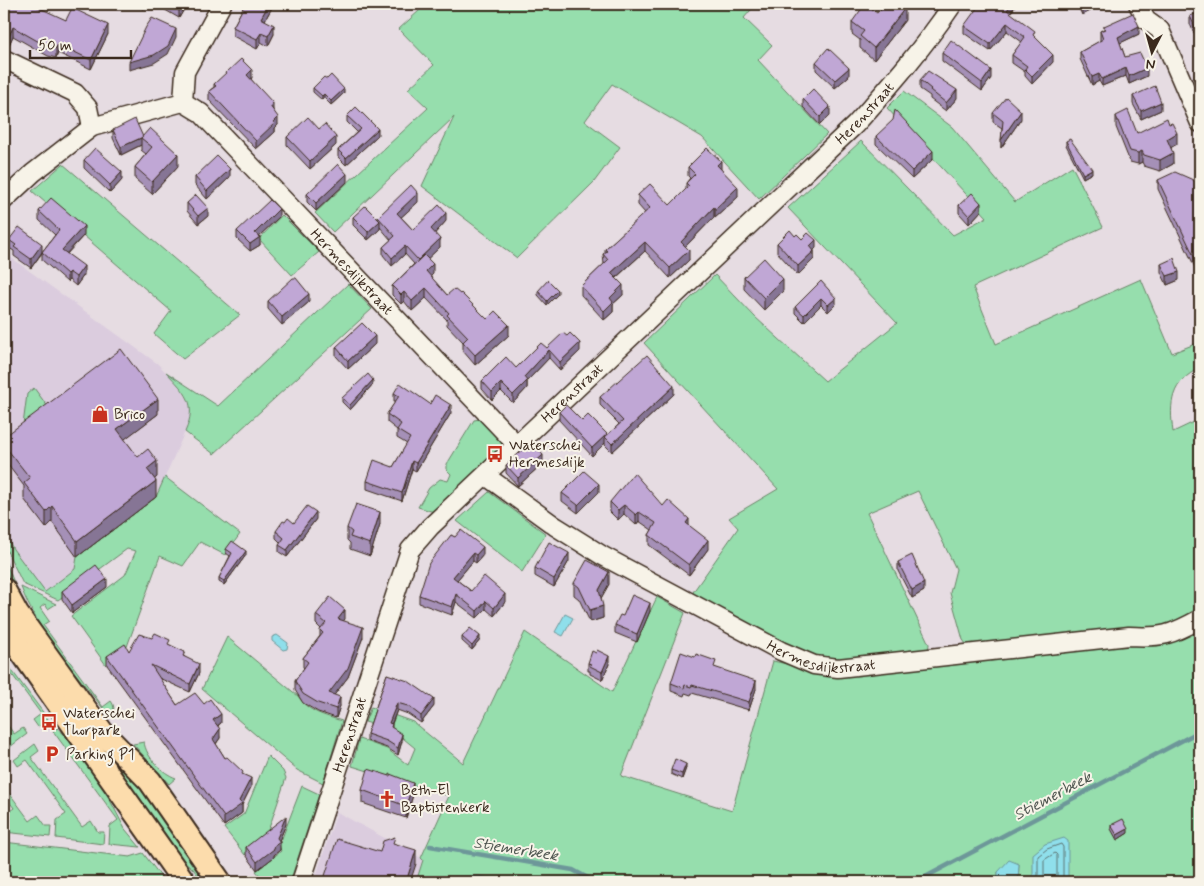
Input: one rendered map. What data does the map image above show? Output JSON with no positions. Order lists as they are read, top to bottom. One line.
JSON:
{"streets":{"street":["Herenstraat","Hermesdijkstraat"]},"crossings":[["Herenstraat","Hermesdijkstraat"]],"water":["Stiemerbeek"],"places":{"shop":["Brico"],"bus stop":["Waterschei Hermesdijk","Waterschei Thorpark"],"parking":["Parking P1"],"church":["Beth-El Baptistenkerk"]},"scale_bar":"50 m","north":"bottom"}
